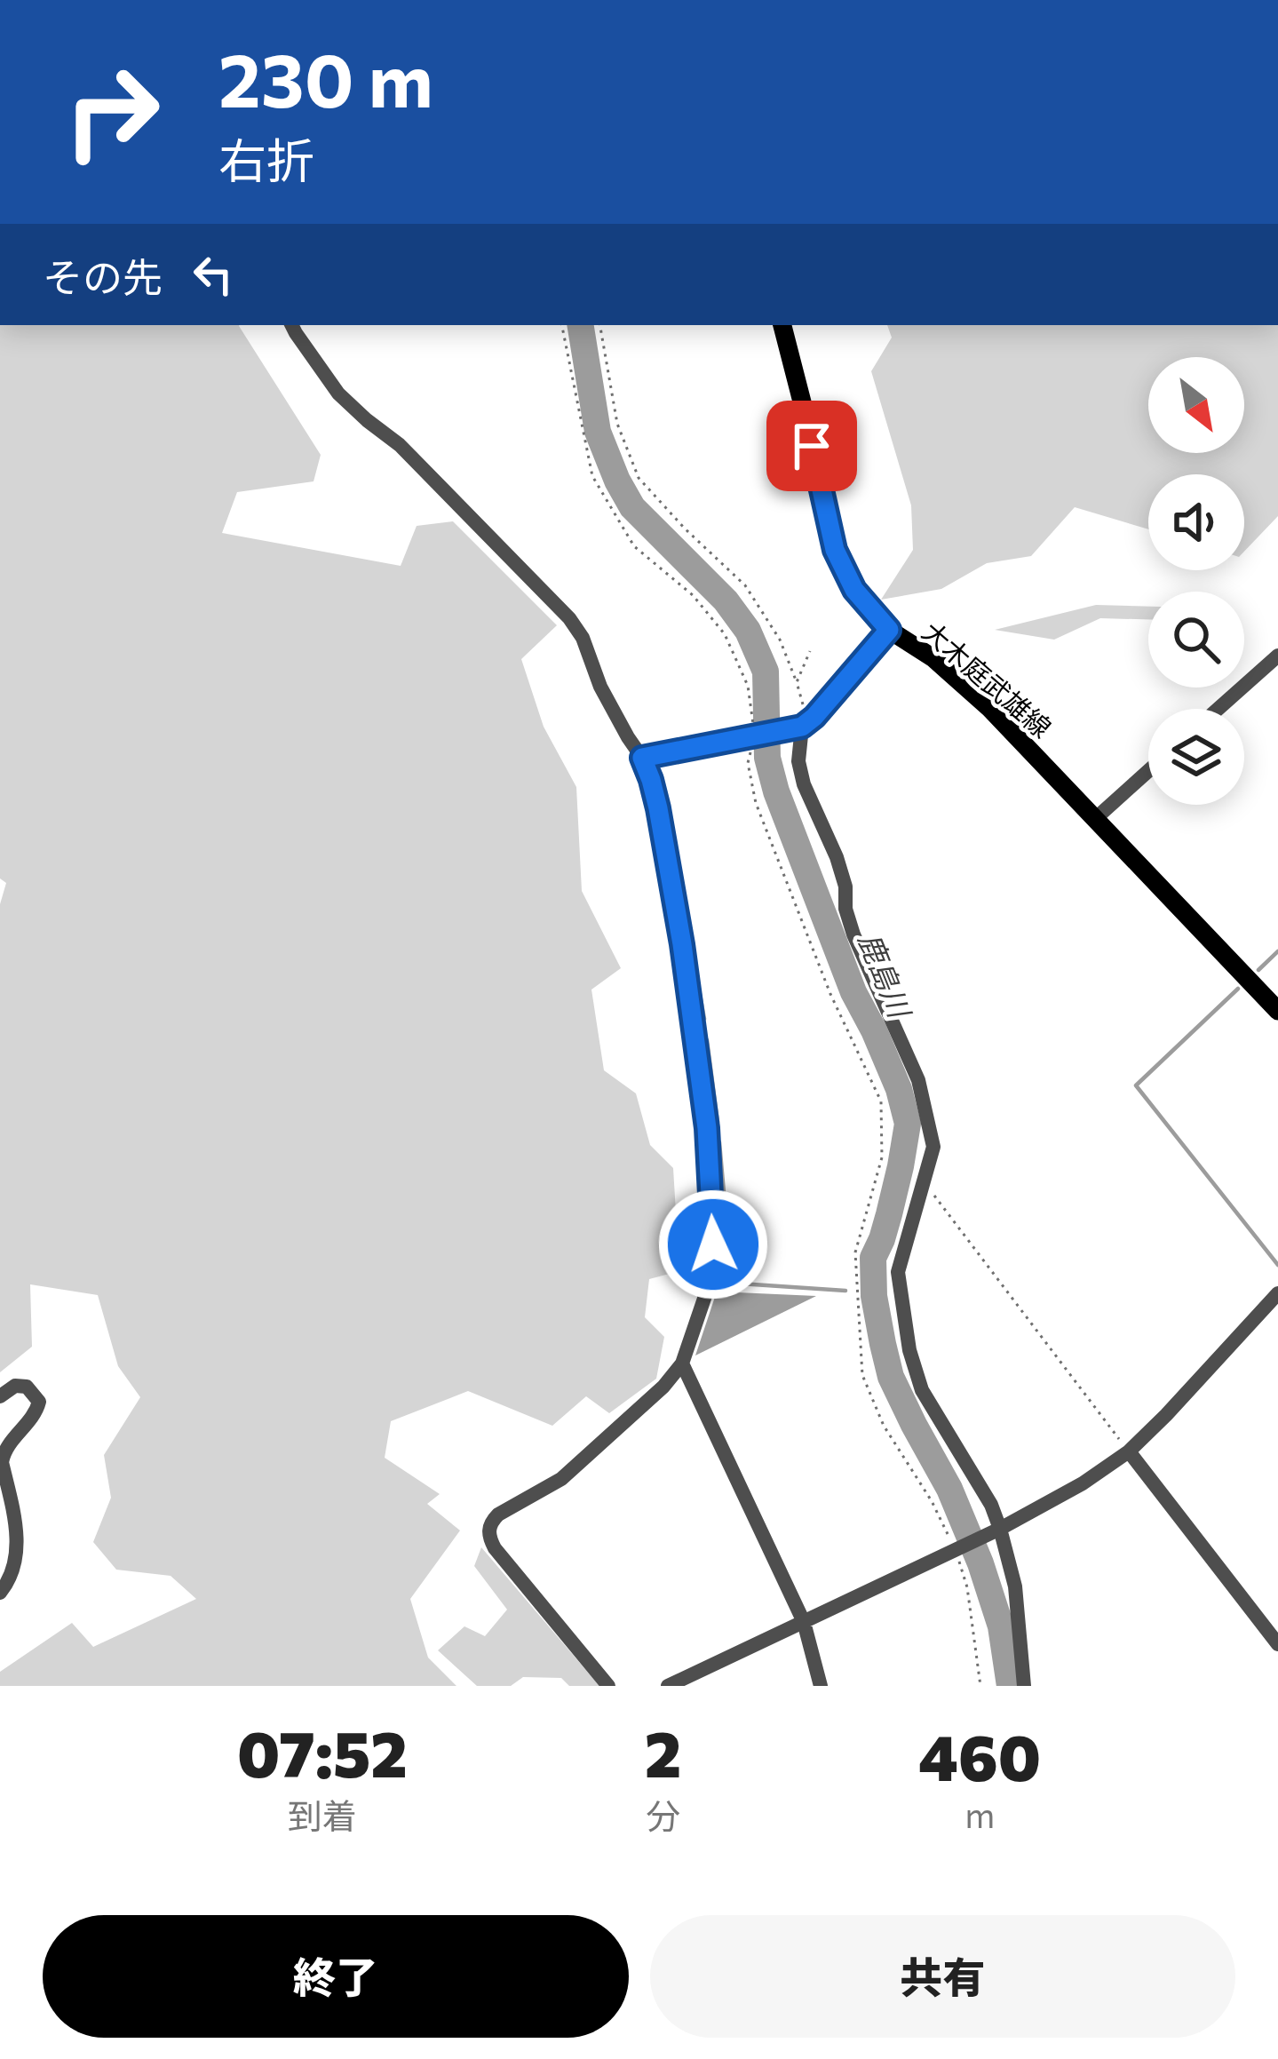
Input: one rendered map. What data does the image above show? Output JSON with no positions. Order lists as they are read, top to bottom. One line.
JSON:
{"streets":{"main road":["大木庭武雄線"]},"water":["鹿島川"],"north":"bottom right","page":{"turn":["230 m","右折"],"then":"その先","eta":["07:52","到着","2","分","460","m"],"buttons":["終了","共有"]}}
